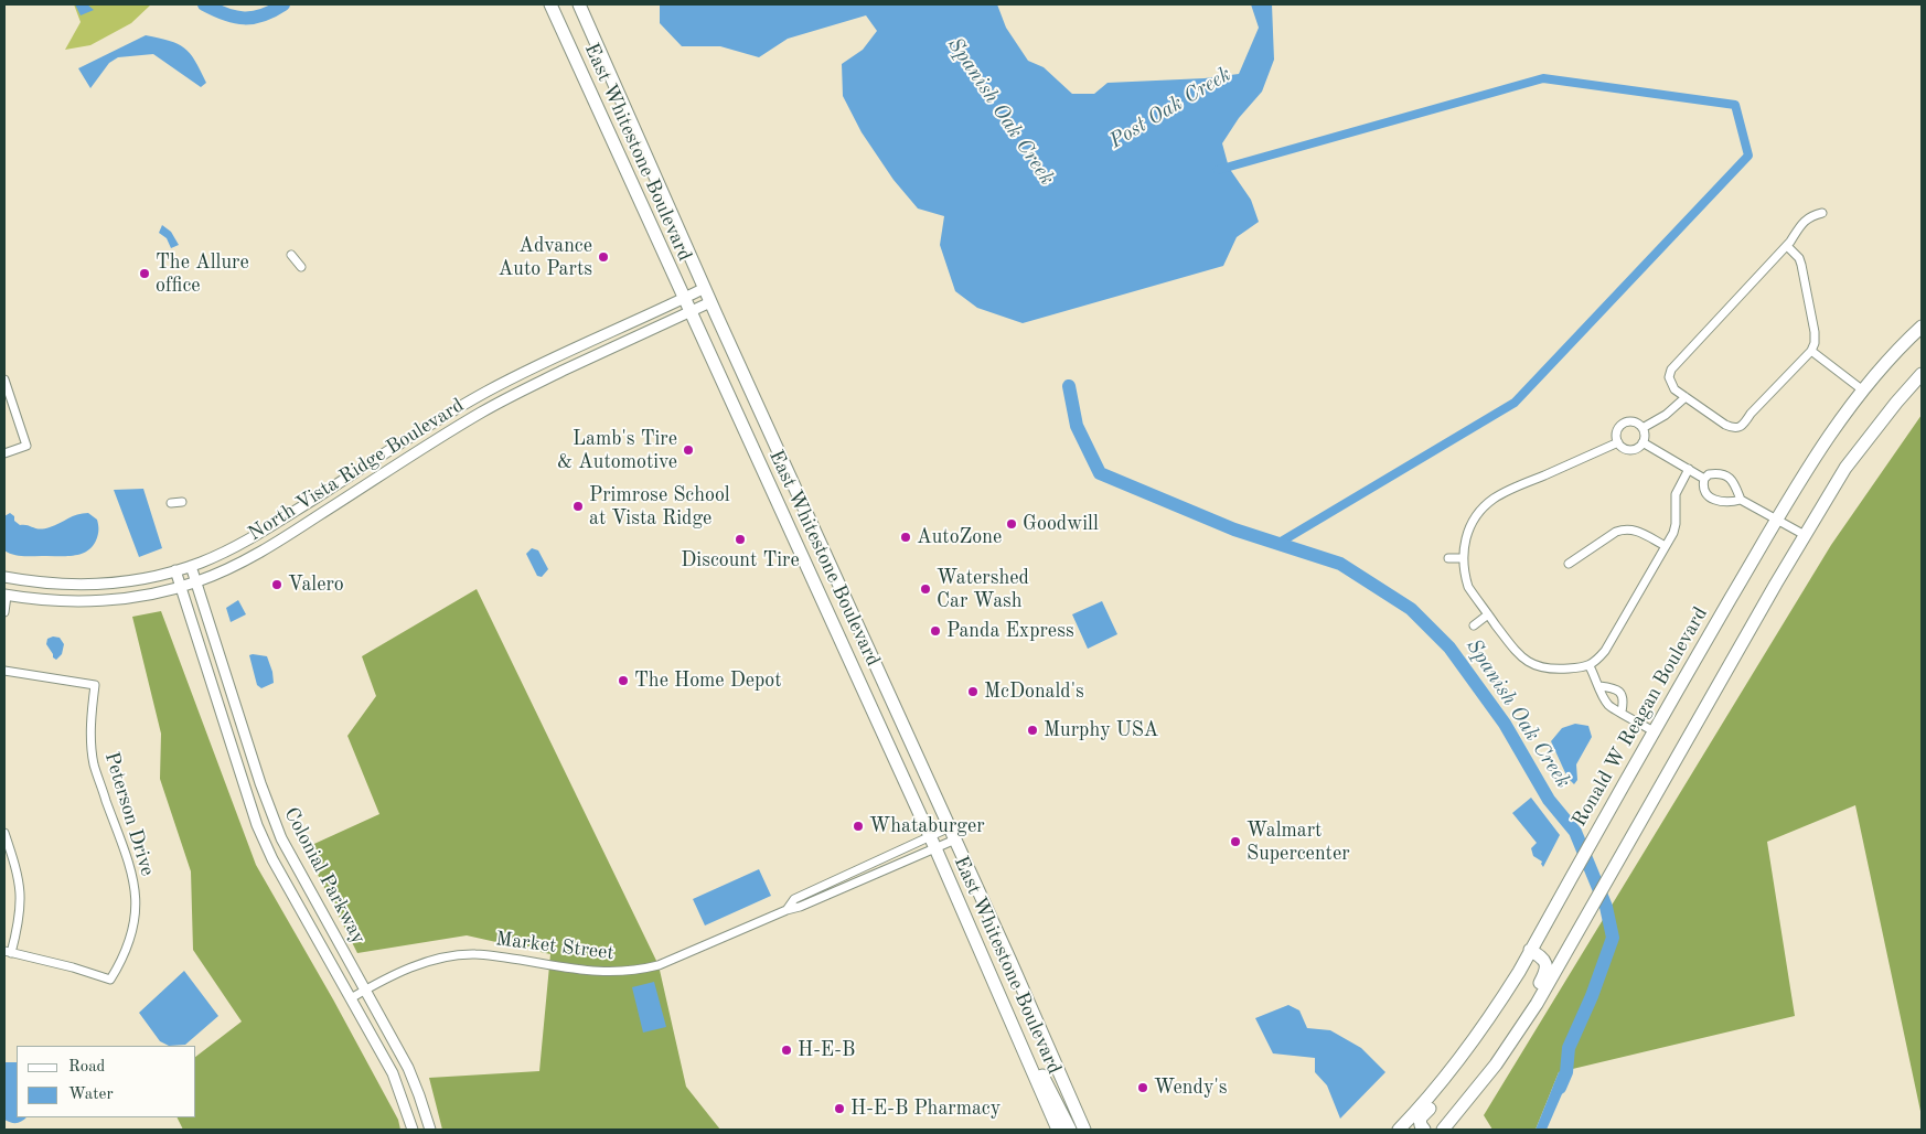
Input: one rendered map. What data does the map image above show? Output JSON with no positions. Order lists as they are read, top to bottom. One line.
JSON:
{"streets":{"main road":["East Whitestone Boulevard","Ronald W Reagan Boulevard"],"street":["North Vista Ridge Boulevard","Peterson Drive","Colonial Parkway","Market Street"]},"crossings":[["East Whitestone Boulevard","North Vista Ridge Boulevard"],["East Whitestone Boulevard","Market Street"],["North Vista Ridge Boulevard","Colonial Parkway"],["Colonial Parkway","Market Street"]],"water":["Post Oak Creek","Spanish Oak Creek"],"places":["Advance Auto Parts","The Allure office","Lamb's Tire & Automotive","Primrose School at Vista Ridge","Goodwill","AutoZone","Discount Tire","Valero","Watershed Car Wash","Panda Express","The Home Depot","McDonald's","Murphy USA","Whataburger","Walmart Supercenter","H-E-B","Wendy's","H-E-B Pharmacy"],"legend":["Road","Water"]}
